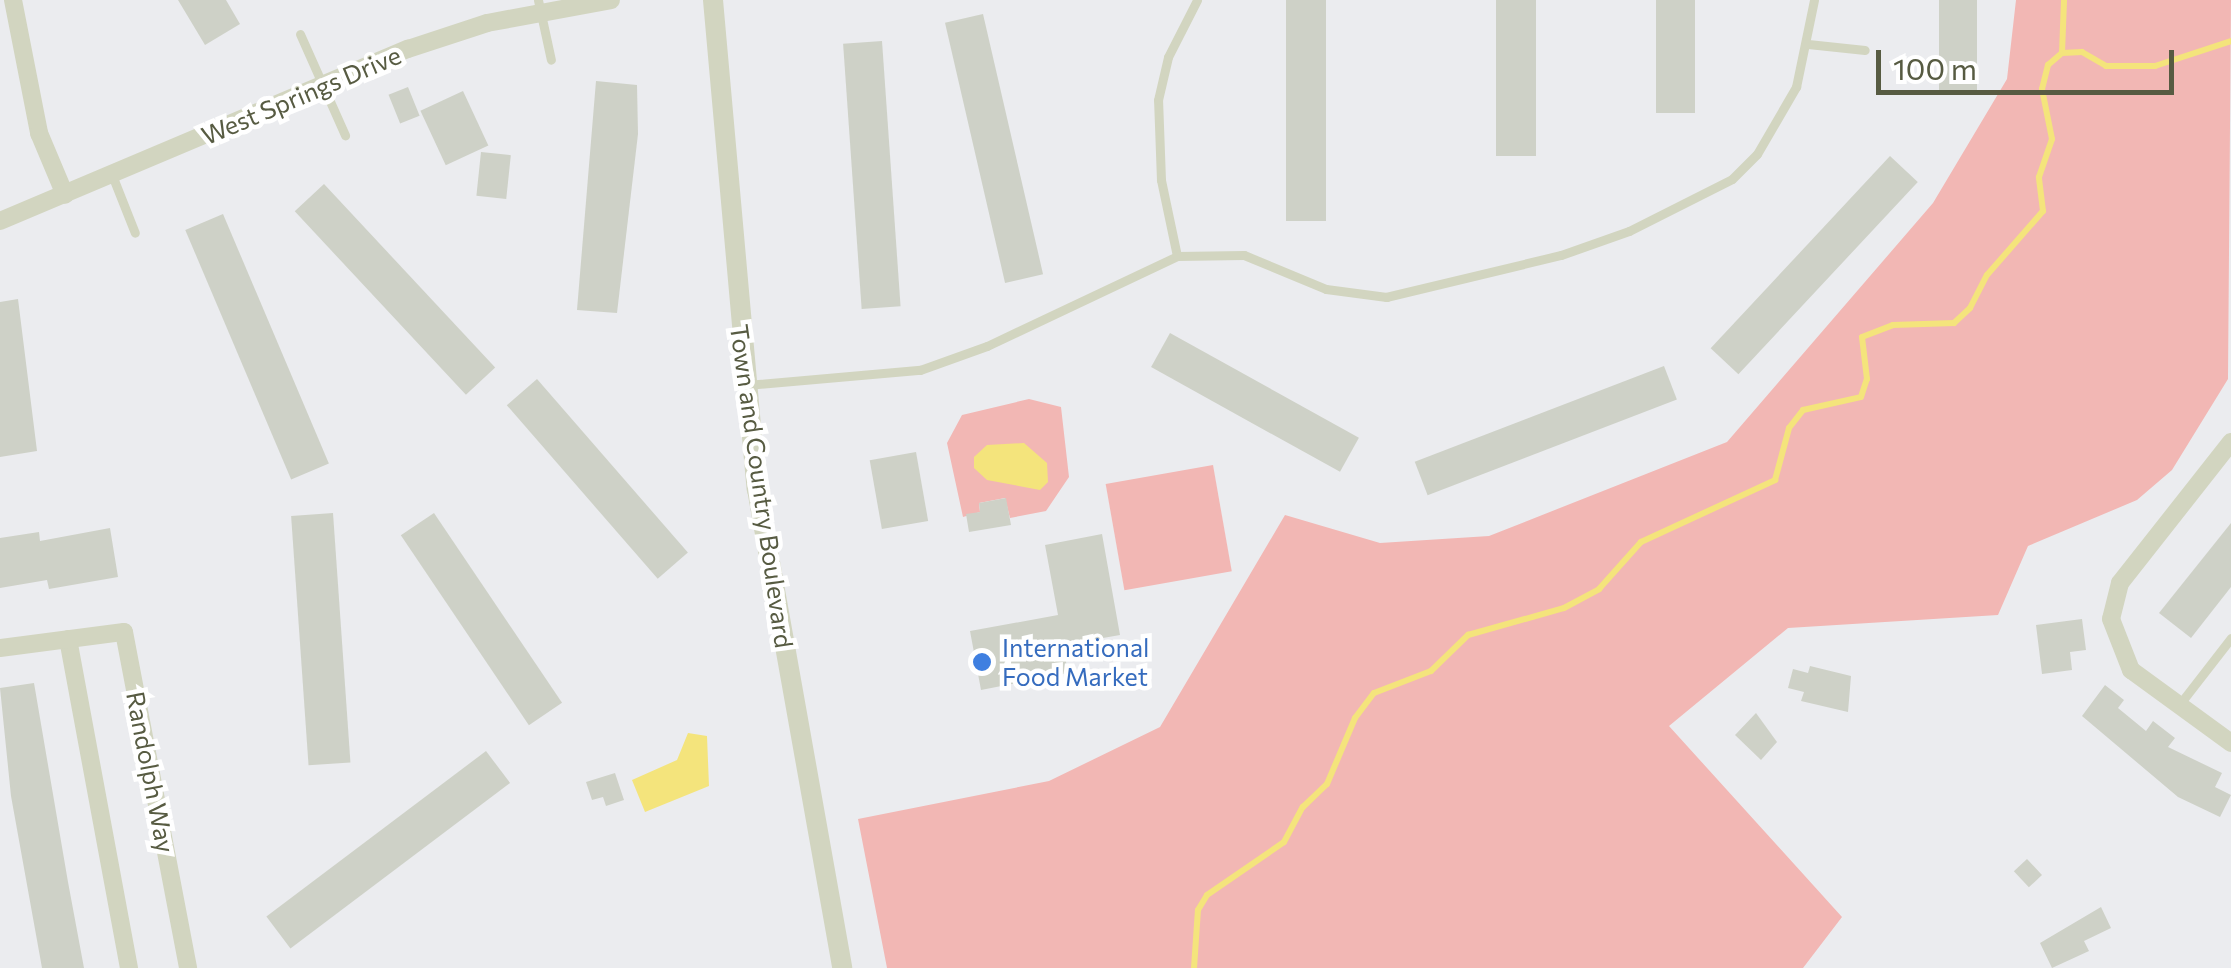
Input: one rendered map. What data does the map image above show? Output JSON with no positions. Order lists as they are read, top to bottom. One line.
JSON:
{"streets":{"street":["West Springs Drive","Town and Country Boulevard","Randolph Way"]},"places":["International Food Market"],"scale_bar":"100 m"}
